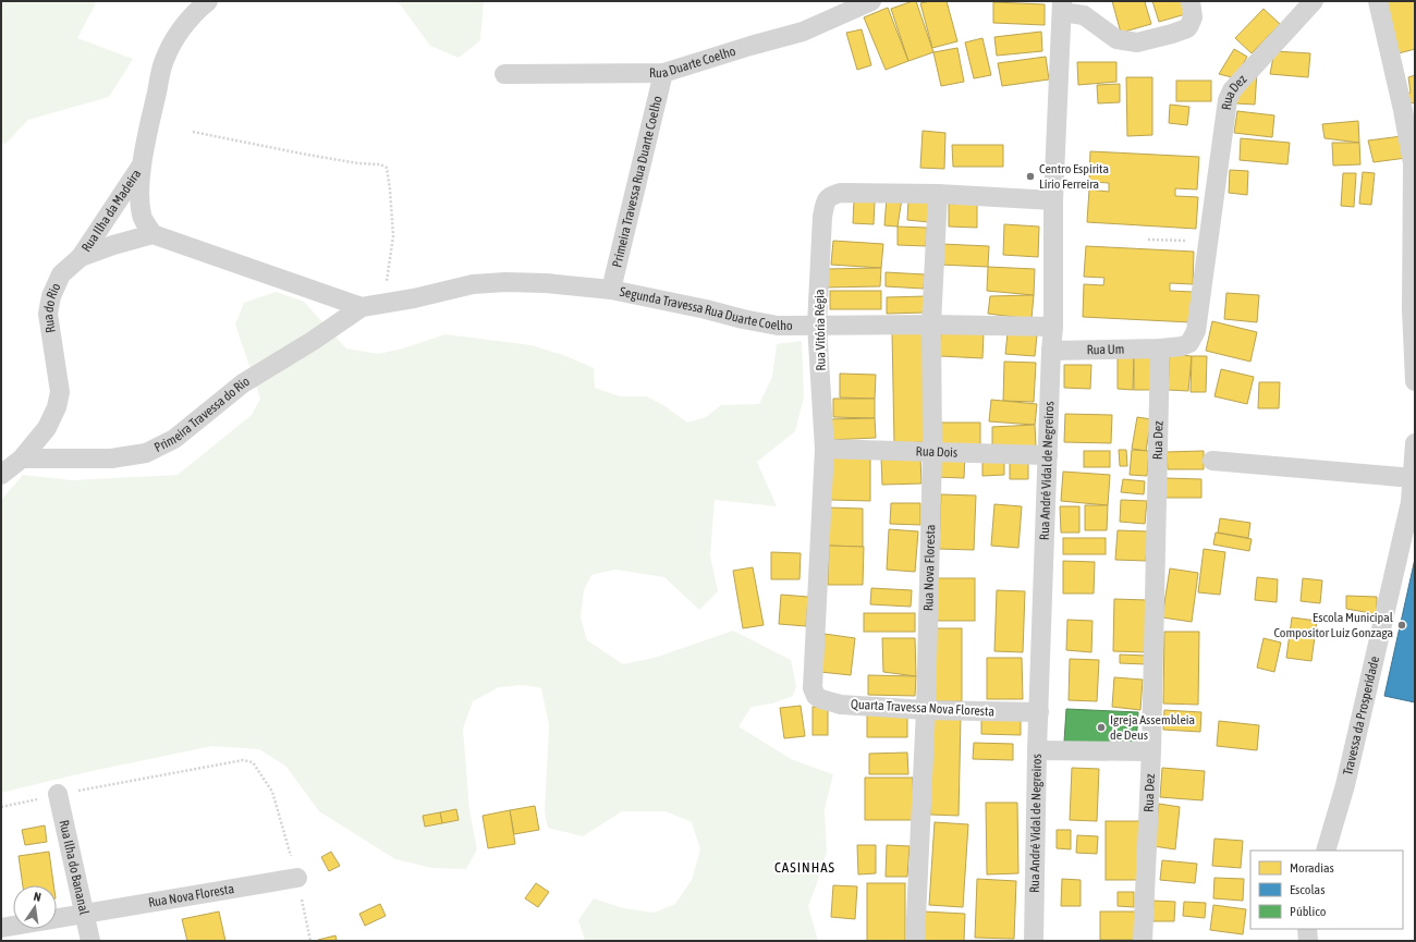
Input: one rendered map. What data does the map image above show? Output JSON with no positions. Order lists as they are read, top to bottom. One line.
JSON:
{"streets":{"street":["Rua Duarte Coelho","Rua Dez","Primeira Travessa Rua Duarte Coelho","Rua Ilha da Madeira","Rua do Rio","Segunda Travessa Rua Duarte Coelho","Rua Vitória Régia","Rua Um","Primeira Travessa do Rio","Rua Dois","Rua André Vidal de Negreiros","Rua Nova Floresta","Quarta Travessa Nova Floresta","Travessa da Prosperidade","Rua Ilha do Bananal"]},"crossings":[["Rua Duarte Coelho","Primeira Travessa Rua Duarte Coelho"],["Rua Dez","Rua Um"],["Primeira Travessa Rua Duarte Coelho","Segunda Travessa Rua Duarte Coelho"],["Rua Ilha da Madeira","Rua do Rio"],["Rua do Rio","Primeira Travessa do Rio"],["Segunda Travessa Rua Duarte Coelho","Rua Vitória Régia"],["Segunda Travessa Rua Duarte Coelho","Primeira Travessa do Rio"],["Segunda Travessa Rua Duarte Coelho","Rua André Vidal de Negreiros"],["Segunda Travessa Rua Duarte Coelho","Rua Nova Floresta"],["Rua Vitória Régia","Rua Dois"],["Rua Vitória Régia","Rua André Vidal de Negreiros"],["Rua Vitória Régia","Rua Nova Floresta"],["Rua Vitória Régia","Quarta Travessa Nova Floresta"],["Rua Um","Rua André Vidal de Negreiros"],["Rua Dois","Rua André Vidal de Negreiros"],["Rua Dois","Rua Nova Floresta"],["Rua André Vidal de Negreiros","Quarta Travessa Nova Floresta"],["Rua Nova Floresta","Quarta Travessa Nova Floresta"],["Rua Nova Floresta","Rua Ilha do Bananal"]],"districts":["CASINHAS"],"places":["Centro Espírita Lírio Ferreira","Escola Municipal Compositor Luiz Gonzaga","Igreja Assembleia de Deus"],"legend":["Moradias","Escolas","Público"],"north":"top"}
